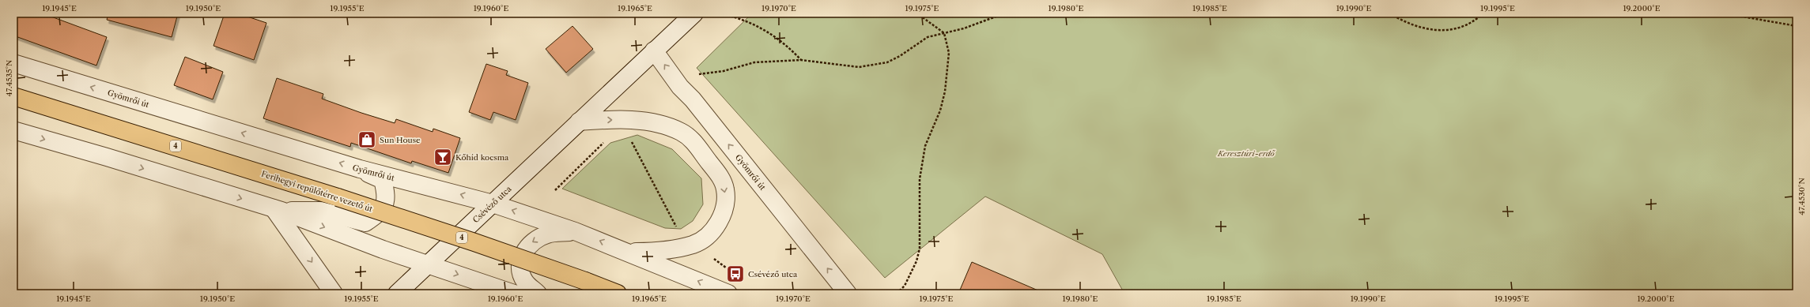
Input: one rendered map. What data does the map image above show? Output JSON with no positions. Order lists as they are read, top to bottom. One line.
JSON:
{"streets":{"main road":["4","Ferihegyi repülőtérre vezető út"],"street":["Gyömrői út","Csévéző utca"]},"crossings":[["Gyömrői út","Csévéző utca"]],"parks":["Keresztúri-erdő"],"places":{"shop":["Sun House"],"bar":["Kőhíd kocsma"],"bus stop":["Csévéző utca"]},"coordinates":["19.1945°E","19.1950°E","19.1955°E","19.1960°E","19.1965°E","19.1970°E","19.1975°E","19.1980°E","19.1985°E","19.1990°E","19.1995°E","19.2000°E","47.4535°N","47.4530°N"]}
